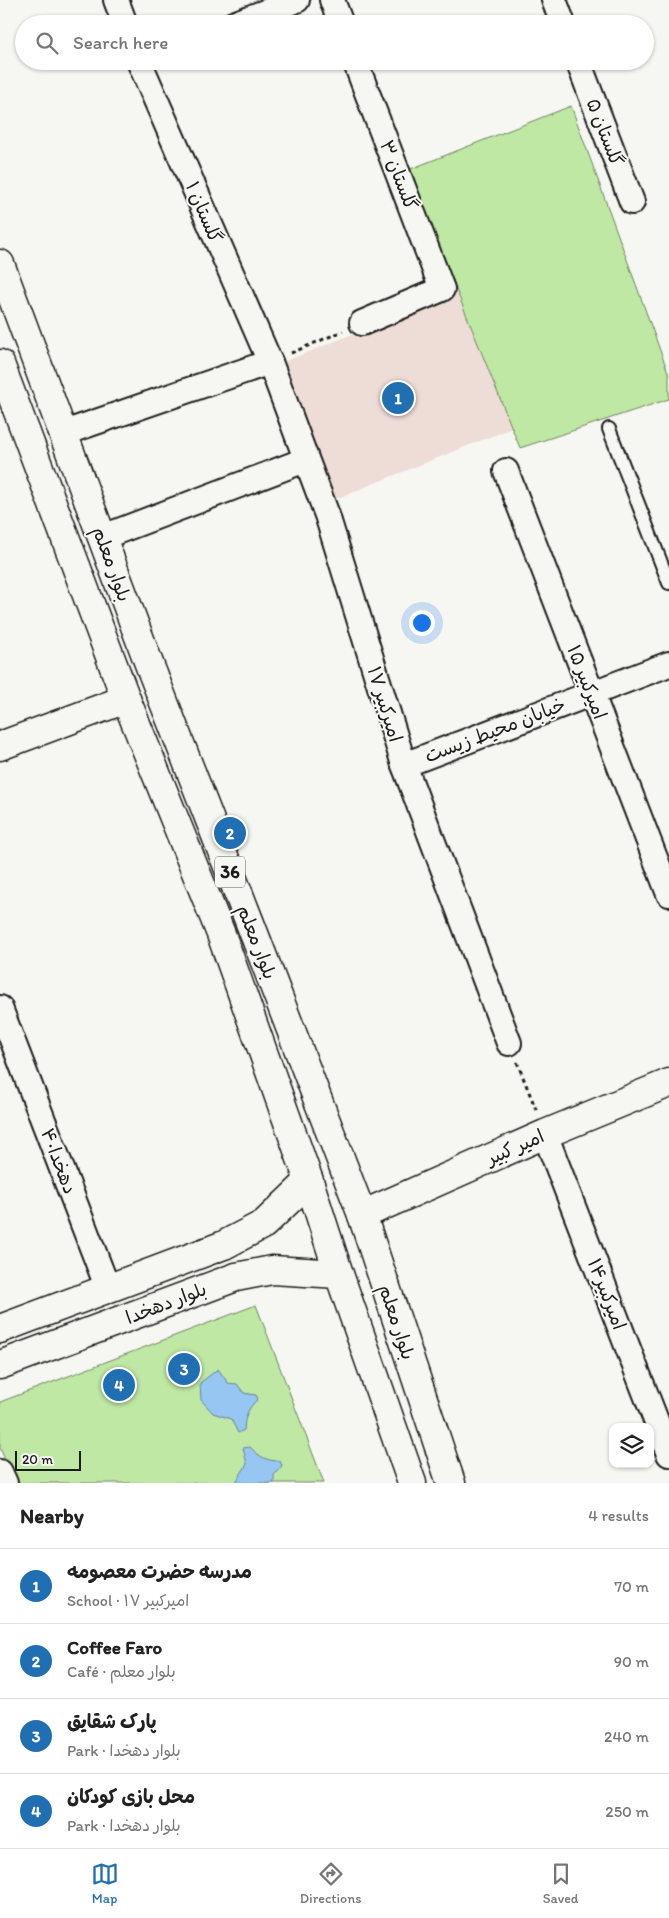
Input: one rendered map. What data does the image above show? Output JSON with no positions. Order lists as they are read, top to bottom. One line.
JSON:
{"streets":{"main road":["بلوار معلم","36","امیر کبیر","بلوار دهخدا"],"street":["گلستان ۵","گلستان ۳","گلستان ۱","امیرکبیر ۱۵","امیرکبیر ۱۷","خیابان محیط زیست","دهخدا۴۰","امیرکبیر۱۴"]},"crossings":[["گلستان ۱","امیرکبیر ۱۷"],["بلوار معلم","امیر کبیر"],["بلوار معلم","بلوار دهخدا"],["امیرکبیر ۱۵","خیابان محیط زیست"],["امیرکبیر ۱۷","خیابان محیط زیست"],["امیر کبیر","امیرکبیر۱۴"],["دهخدا۴۰","بلوار دهخدا"]],"scale_bar":"20 m","page":{"search":"Search here","pins":["1","2","3","4"],"scale":"20 m","heading":["Nearby","4 results"],"list":[{"mark":"1","name":"مدرسه حضرت معصومه","note":"School · امیرکبیر ۱۷","value":"70 m"},{"mark":"2","name":"Coffee Faro","note":"Café · بلوار معلم","value":"90 m"},{"mark":"3","name":"پارک شقایق","note":"Park · بلوار دهخدا","value":"240 m"},{"mark":"4","name":"محل بازی کودکان","note":"Park · بلوار دهخدا","value":"250 m"}],"nav":["Map","Directions","Saved"]}}
